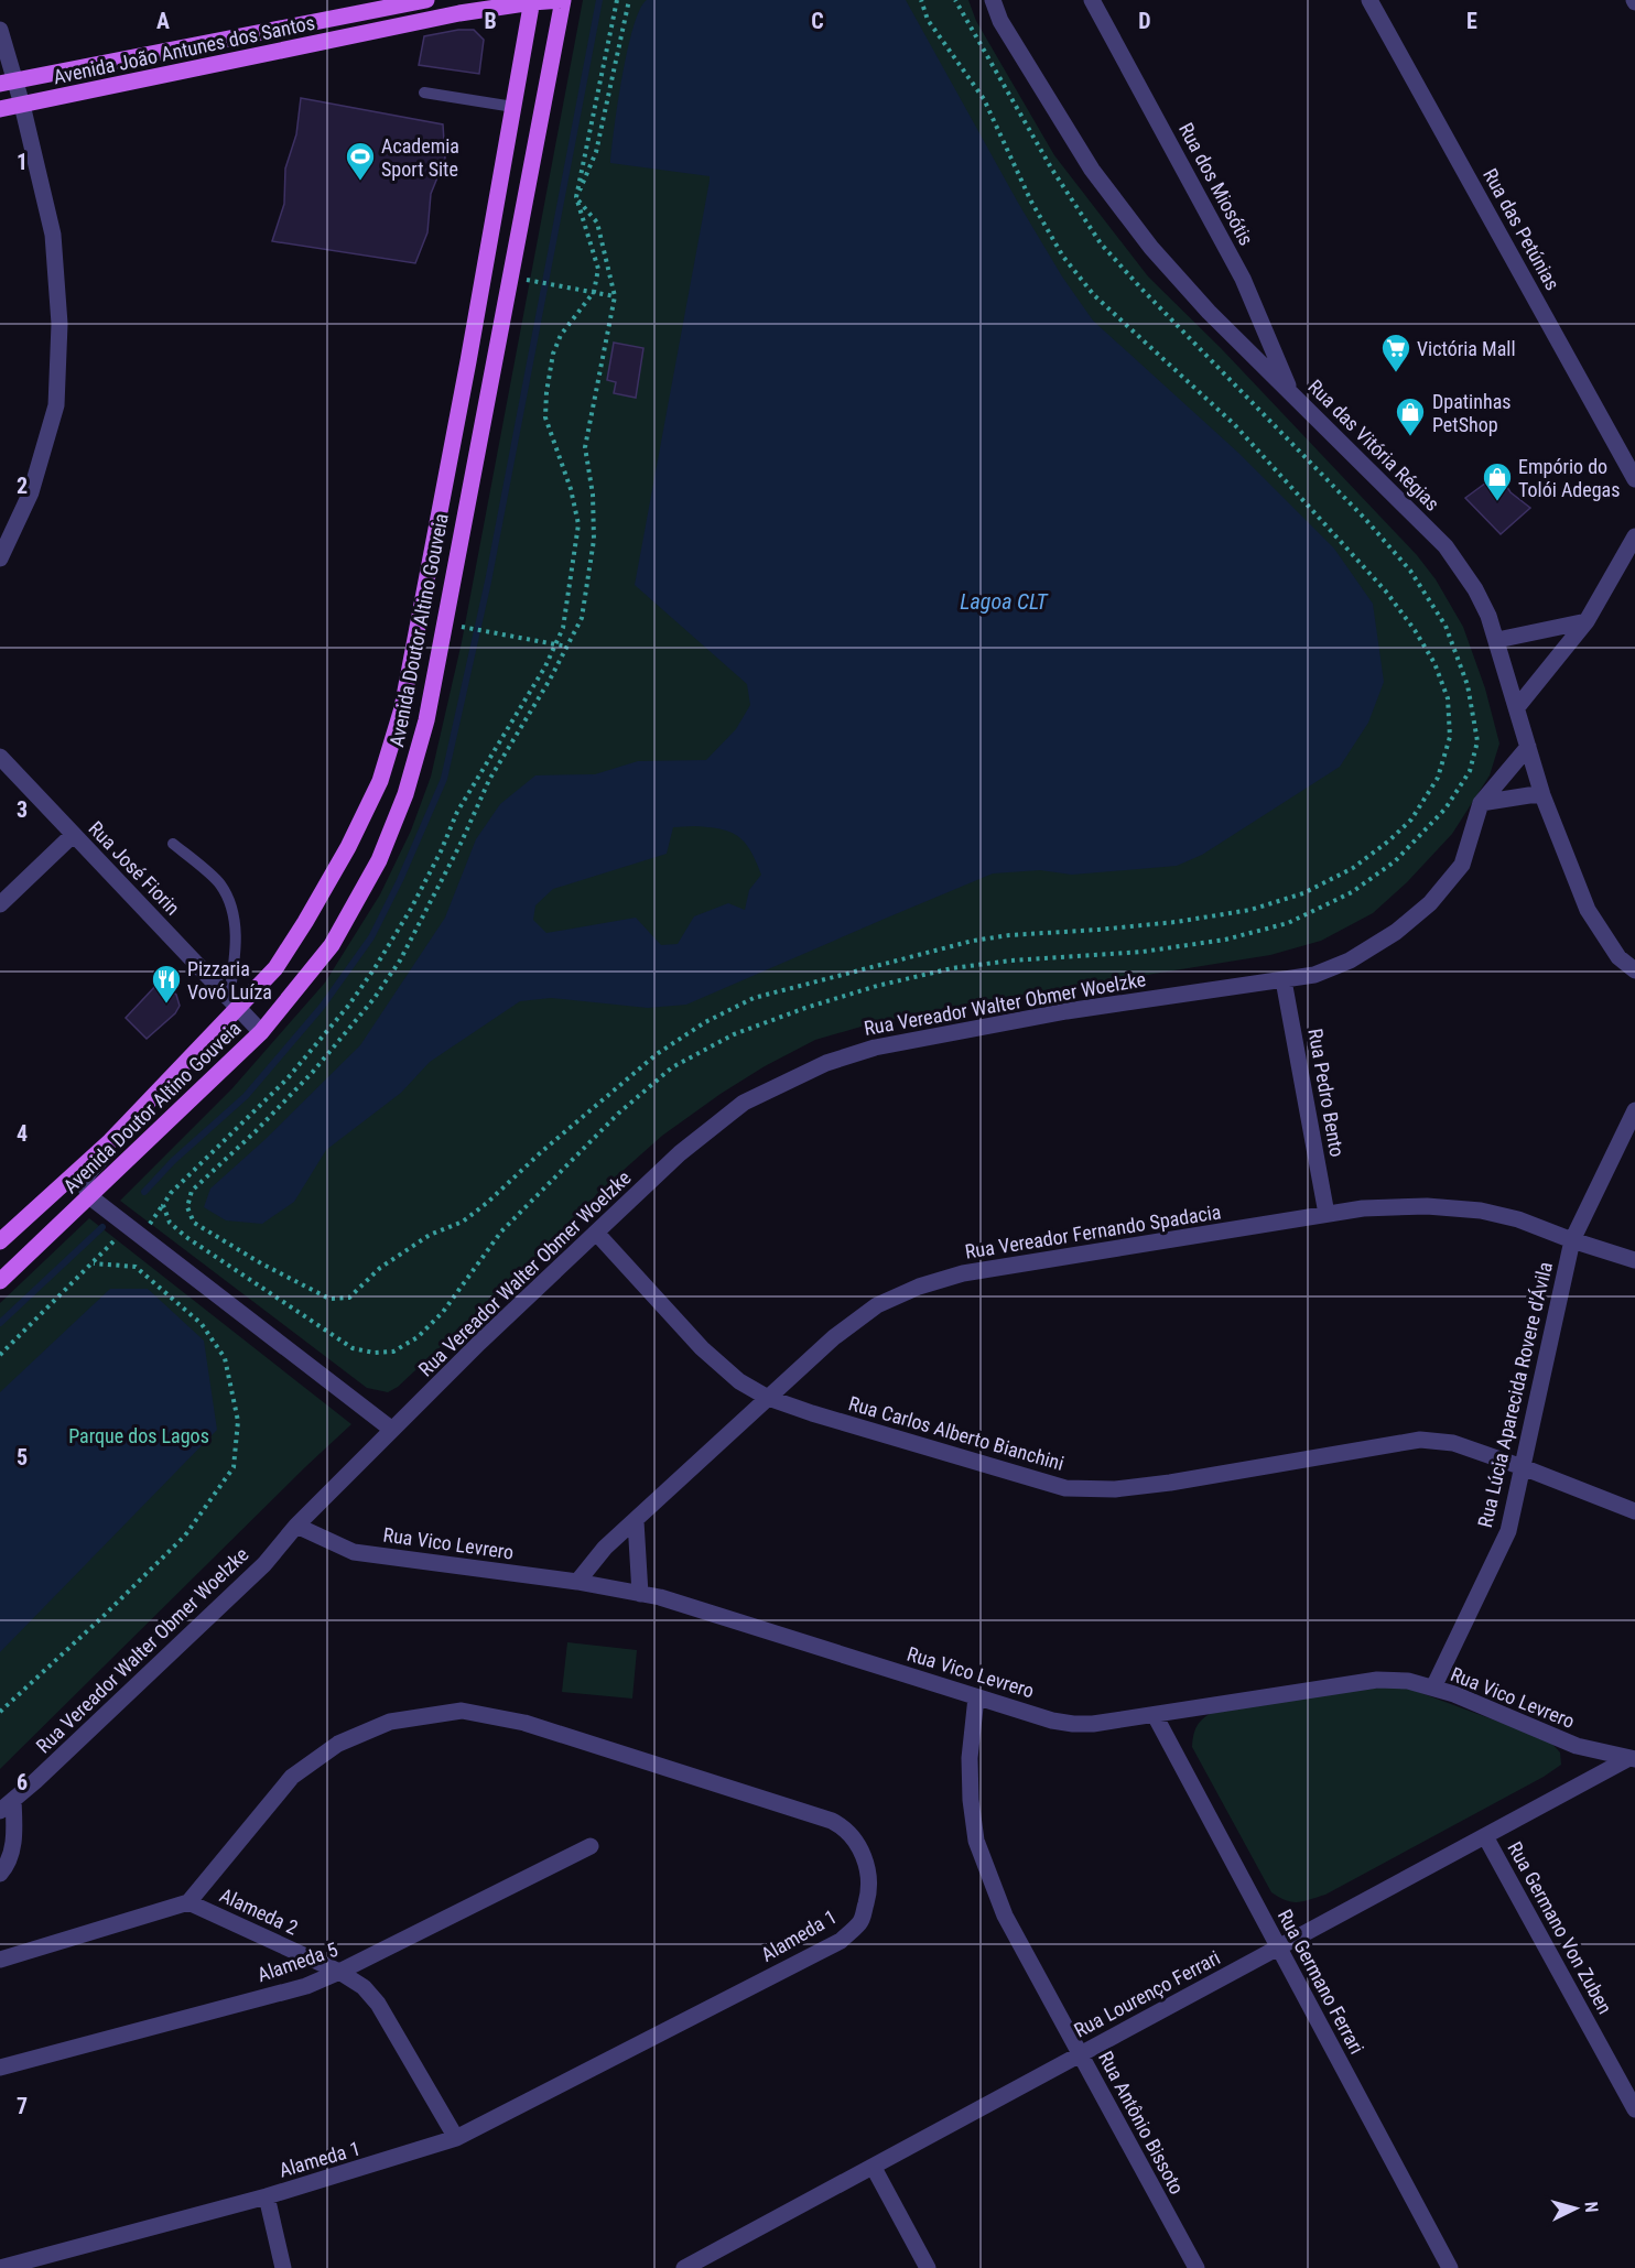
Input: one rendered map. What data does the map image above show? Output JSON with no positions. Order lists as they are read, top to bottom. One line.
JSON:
{"streets":{"main road":["Avenida João Antunes dos Santos","Avenida Doutor Altino Gouveia"],"street":["Rua dos Miosótis","Rua das Petúnias","Rua das Vitória Régias","Rua José Fiorin","Rua Vereador Walter Obmer Woelzke","Rua Pedro Bento","Rua Vereador Fernando Spadacia","Rua Lúcia Aparecida Rovere d'Ávila","Rua Carlos Alberto Bianchini","Rua Vico Levrero","Alameda 2","Rua Germano Von Zuben","Alameda 1","Alameda 5","Rua Germano Ferrari","Rua Lourenço Ferrari","Rua Antônio Bissoto"]},"crossings":[["Avenida João Antunes dos Santos","Avenida Doutor Altino Gouveia"],["Rua dos Miosótis","Rua das Vitória Régias"],["Rua das Vitória Régias","Rua Vereador Walter Obmer Woelzke"],["Avenida Doutor Altino Gouveia","Rua José Fiorin"],["Rua Vereador Walter Obmer Woelzke","Rua Pedro Bento"],["Rua Vereador Walter Obmer Woelzke","Rua Carlos Alberto Bianchini"],["Rua Vereador Walter Obmer Woelzke","Rua Vico Levrero"],["Rua Pedro Bento","Rua Vereador Fernando Spadacia"],["Rua Vereador Fernando Spadacia","Rua Lúcia Aparecida Rovere d'Ávila"],["Rua Vereador Fernando Spadacia","Rua Carlos Alberto Bianchini"],["Rua Vereador Fernando Spadacia","Rua Vico Levrero"],["Rua Lúcia Aparecida Rovere d'Ávila","Rua Carlos Alberto Bianchini"],["Rua Lúcia Aparecida Rovere d'Ávila","Rua Vico Levrero"],["Rua Vico Levrero","Rua Germano Ferrari"],["Rua Vico Levrero","Rua Lourenço Ferrari"],["Rua Vico Levrero","Rua Antônio Bissoto"],["Alameda 2","Alameda 1"],["Alameda 2","Alameda 5"],["Rua Germano Von Zuben","Rua Lourenço Ferrari"],["Rua Germano Ferrari","Rua Lourenço Ferrari"],["Rua Lourenço Ferrari","Rua Antônio Bissoto"]],"water":["Lagoa CLT"],"parks":["Parque dos Lagos"],"places":{"sports":["Academia Sport Site"],"supermarket":["Victória Mall"],"shop":["Dpatinhas PetShop","Empório do Tolói Adegas"],"restaurant":["Pizzaria Vovó Luíza"]},"north":"right","grid":{"columns":["A","B","C","D","E"],"rows":["1","2","3","4","5","6","7"]}}
